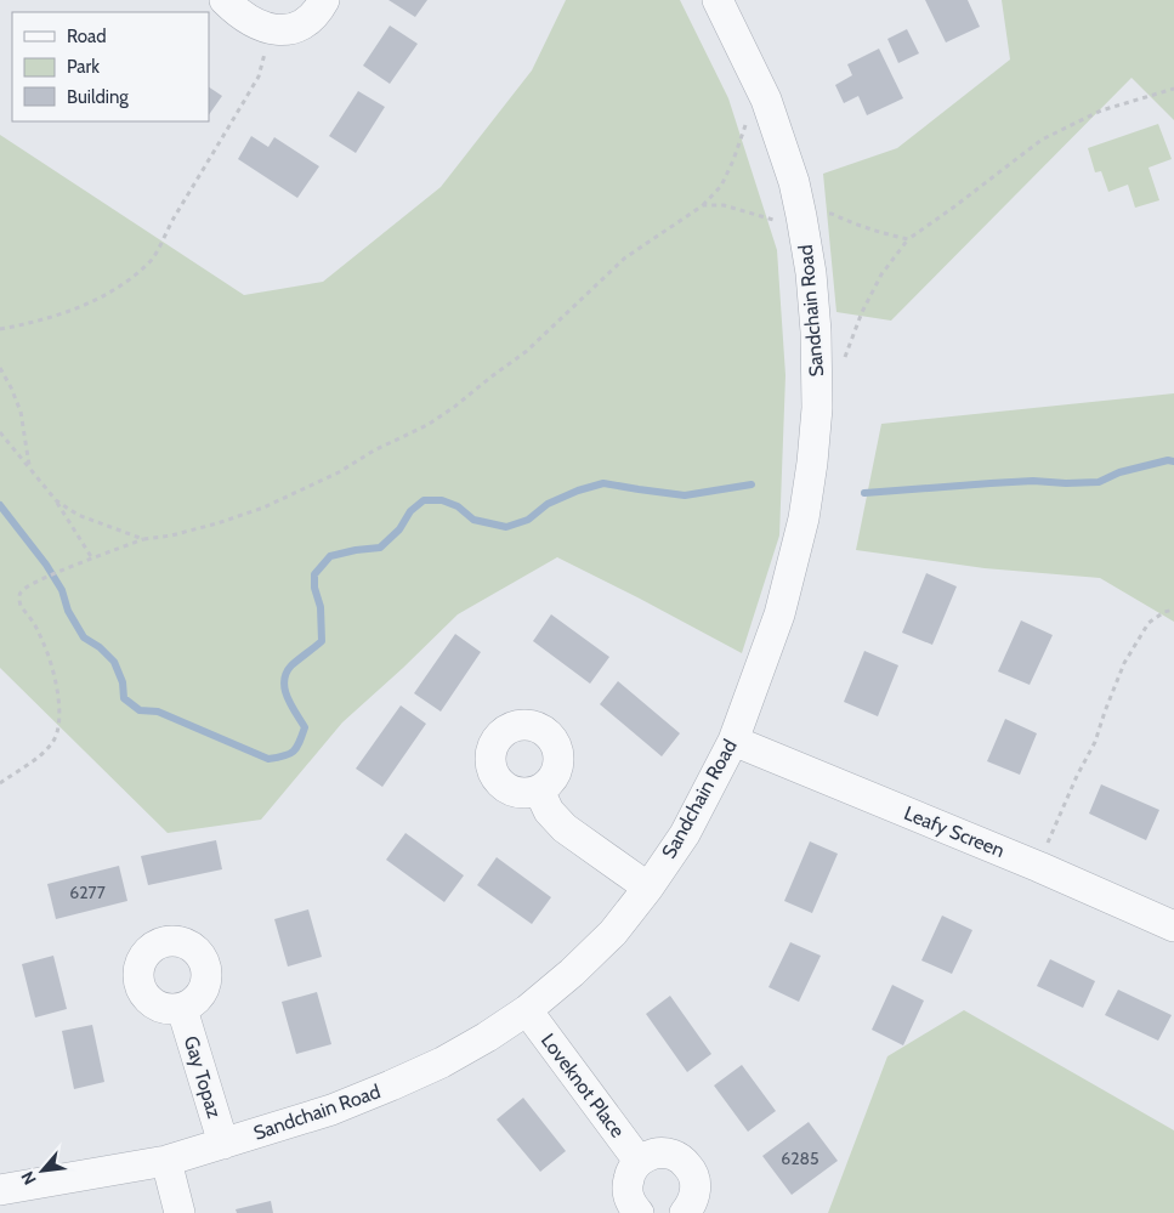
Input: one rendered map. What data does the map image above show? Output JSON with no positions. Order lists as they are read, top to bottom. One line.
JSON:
{"streets":{"street":["Sandchain Road","Leafy Screen","Gay Topaz","Loveknot Place"]},"crossings":[["Sandchain Road","Leafy Screen"],["Sandchain Road","Gay Topaz"],["Sandchain Road","Loveknot Place"]],"house_numbers":["6277","6285"],"legend":["Road","Park","Building"],"north":"bottom left"}
